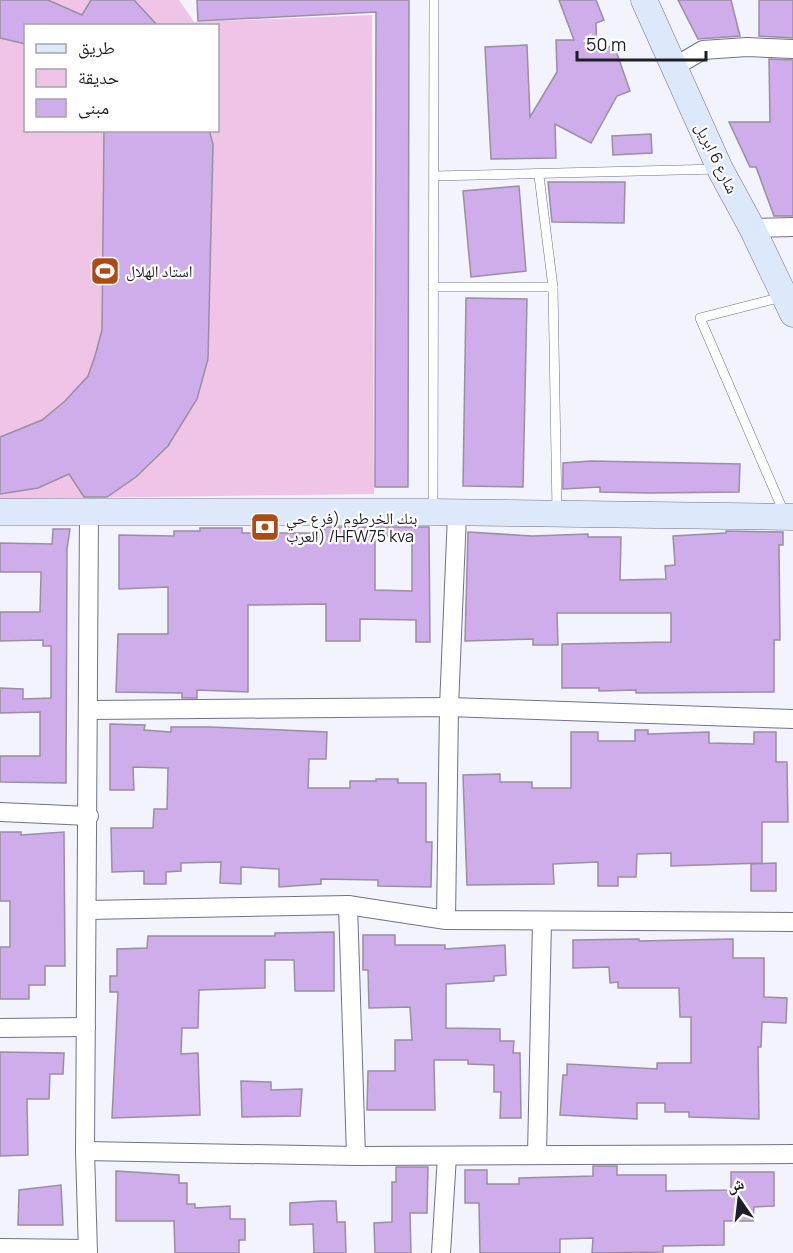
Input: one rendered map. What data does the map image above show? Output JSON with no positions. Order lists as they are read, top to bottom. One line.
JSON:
{"streets":{"street":["شارع 6 ابريل"]},"places":{"sports":["استاد الهلال"],"bank":["بنك الخرطوم (فرع حي العرب) /HFW75 kva"]},"legend":["طريق","حديقة","مبنى"],"scale_bar":"50 m","north":"top"}
